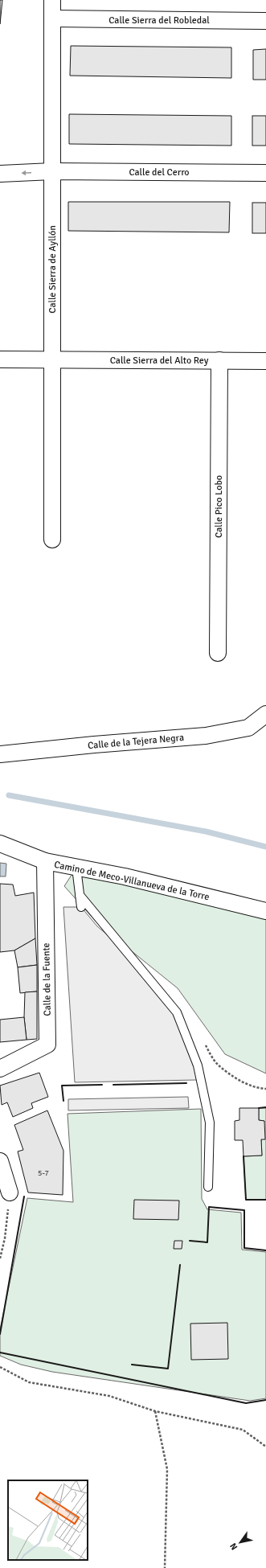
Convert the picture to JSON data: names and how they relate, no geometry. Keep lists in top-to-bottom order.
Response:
{
  "streets": {
    "street": [
      "Calle Sierra del Robledal",
      "Calle del Cerro",
      "Calle Sierra de Ayllón",
      "Calle Sierra del Alto Rey",
      "Calle Pico Lobo",
      "Calle de la Tejera Negra",
      "Camino de Meco-Villanueva de la Torre",
      "Calle de la Fuente"
    ]
  },
  "crossings": [
    ["Calle Sierra del Robledal", "Calle Sierra de Ayllón"],
    ["Calle del Cerro", "Calle Sierra de Ayllón"],
    ["Calle Sierra de Ayllón", "Calle Sierra del Alto Rey"],
    ["Calle Sierra del Alto Rey", "Calle Pico Lobo"],
    ["Camino de Meco-Villanueva de la Torre", "Calle de la Fuente"]
  ],
  "house_numbers": ["5-7"],
  "north": "bottom left"
}
